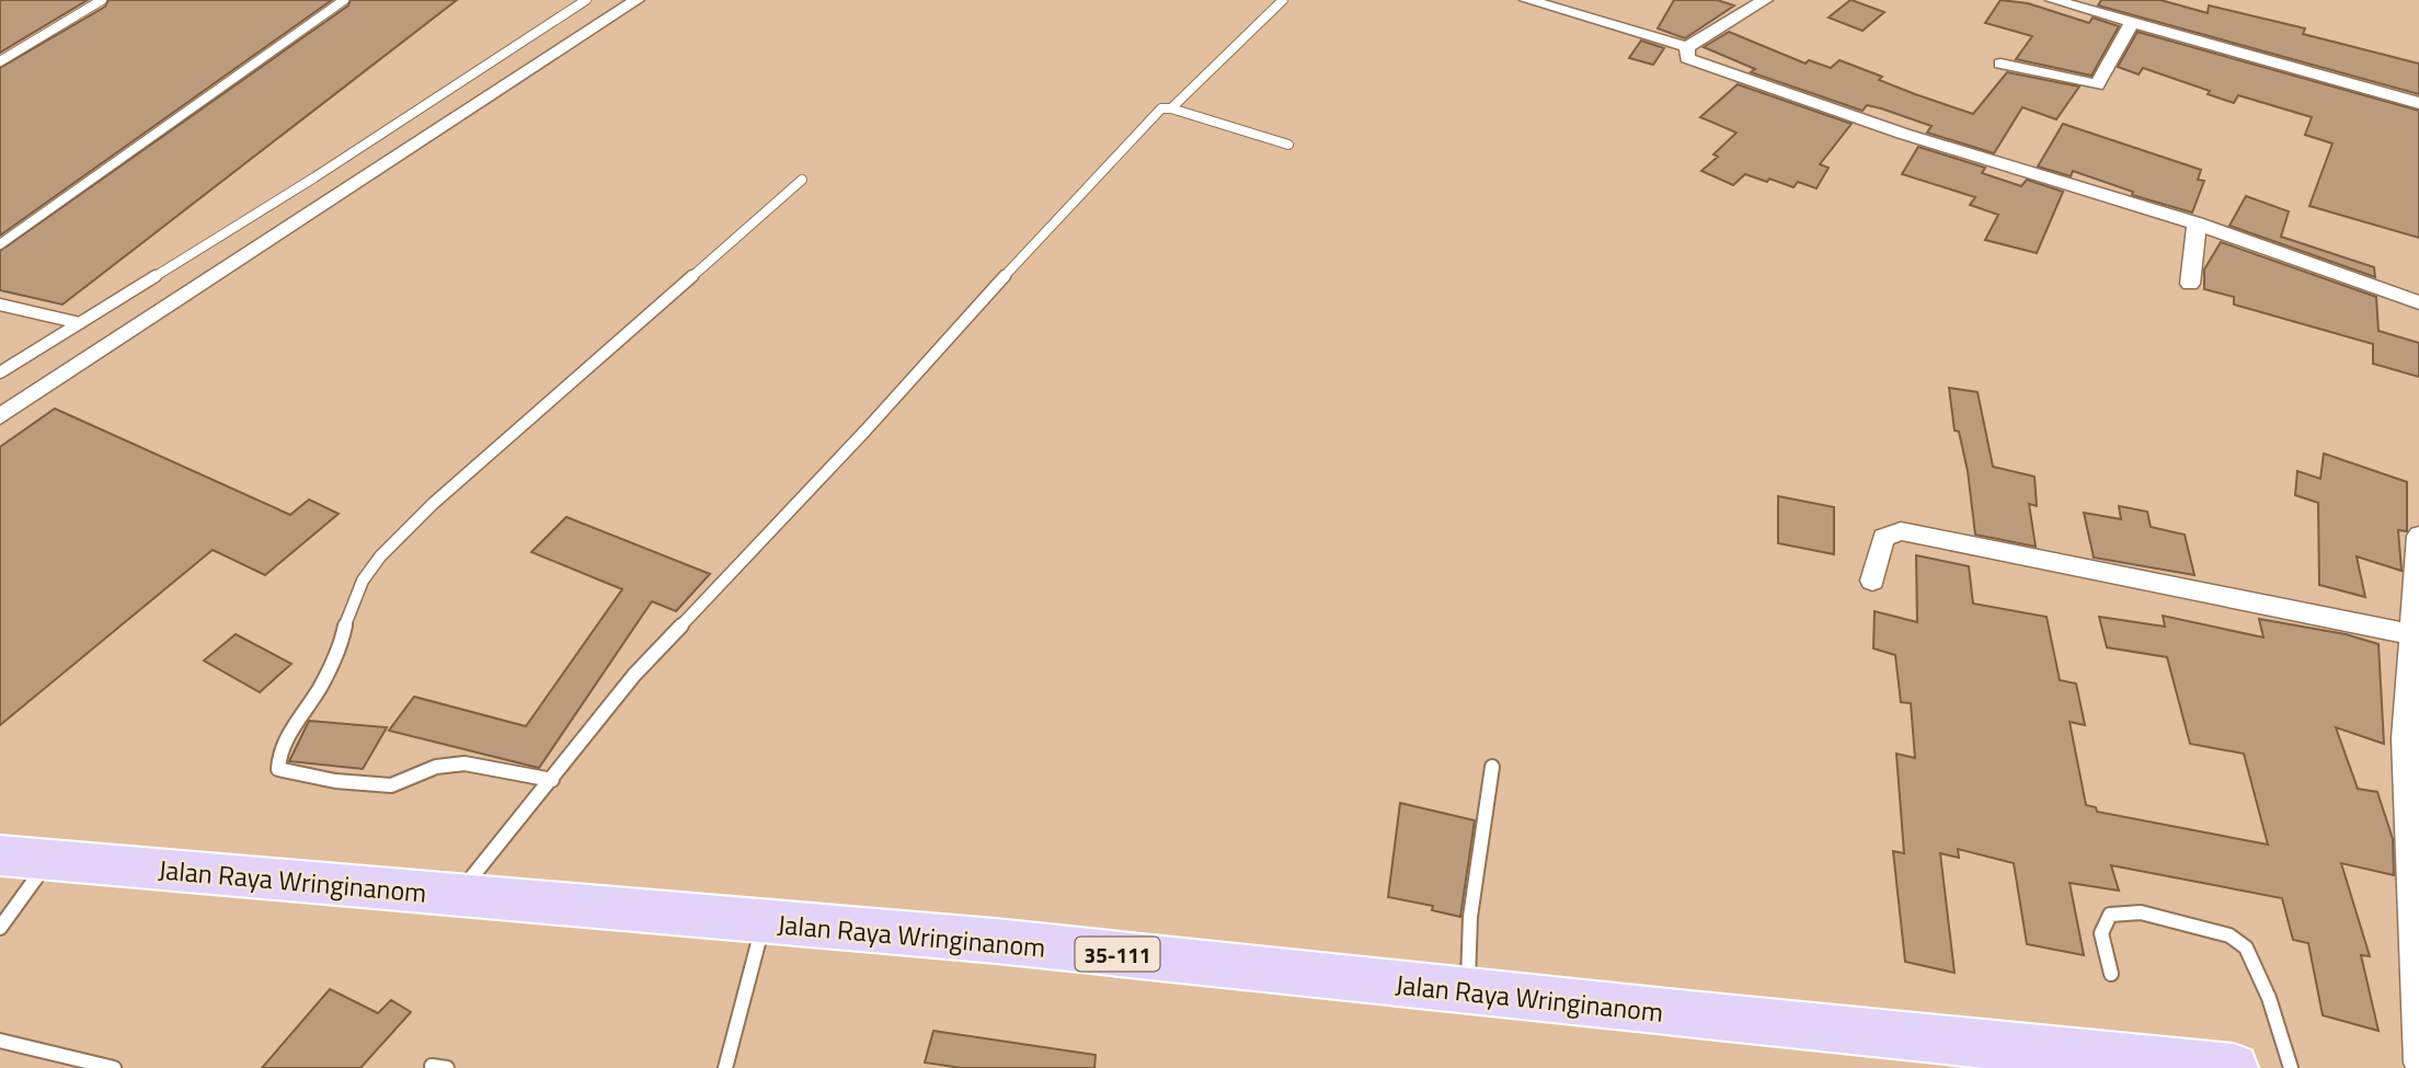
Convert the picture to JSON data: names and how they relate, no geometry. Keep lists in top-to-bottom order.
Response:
{
  "streets": {
    "main road": ["Jalan Raya Wringinanom", "35-111"]
  }
}
